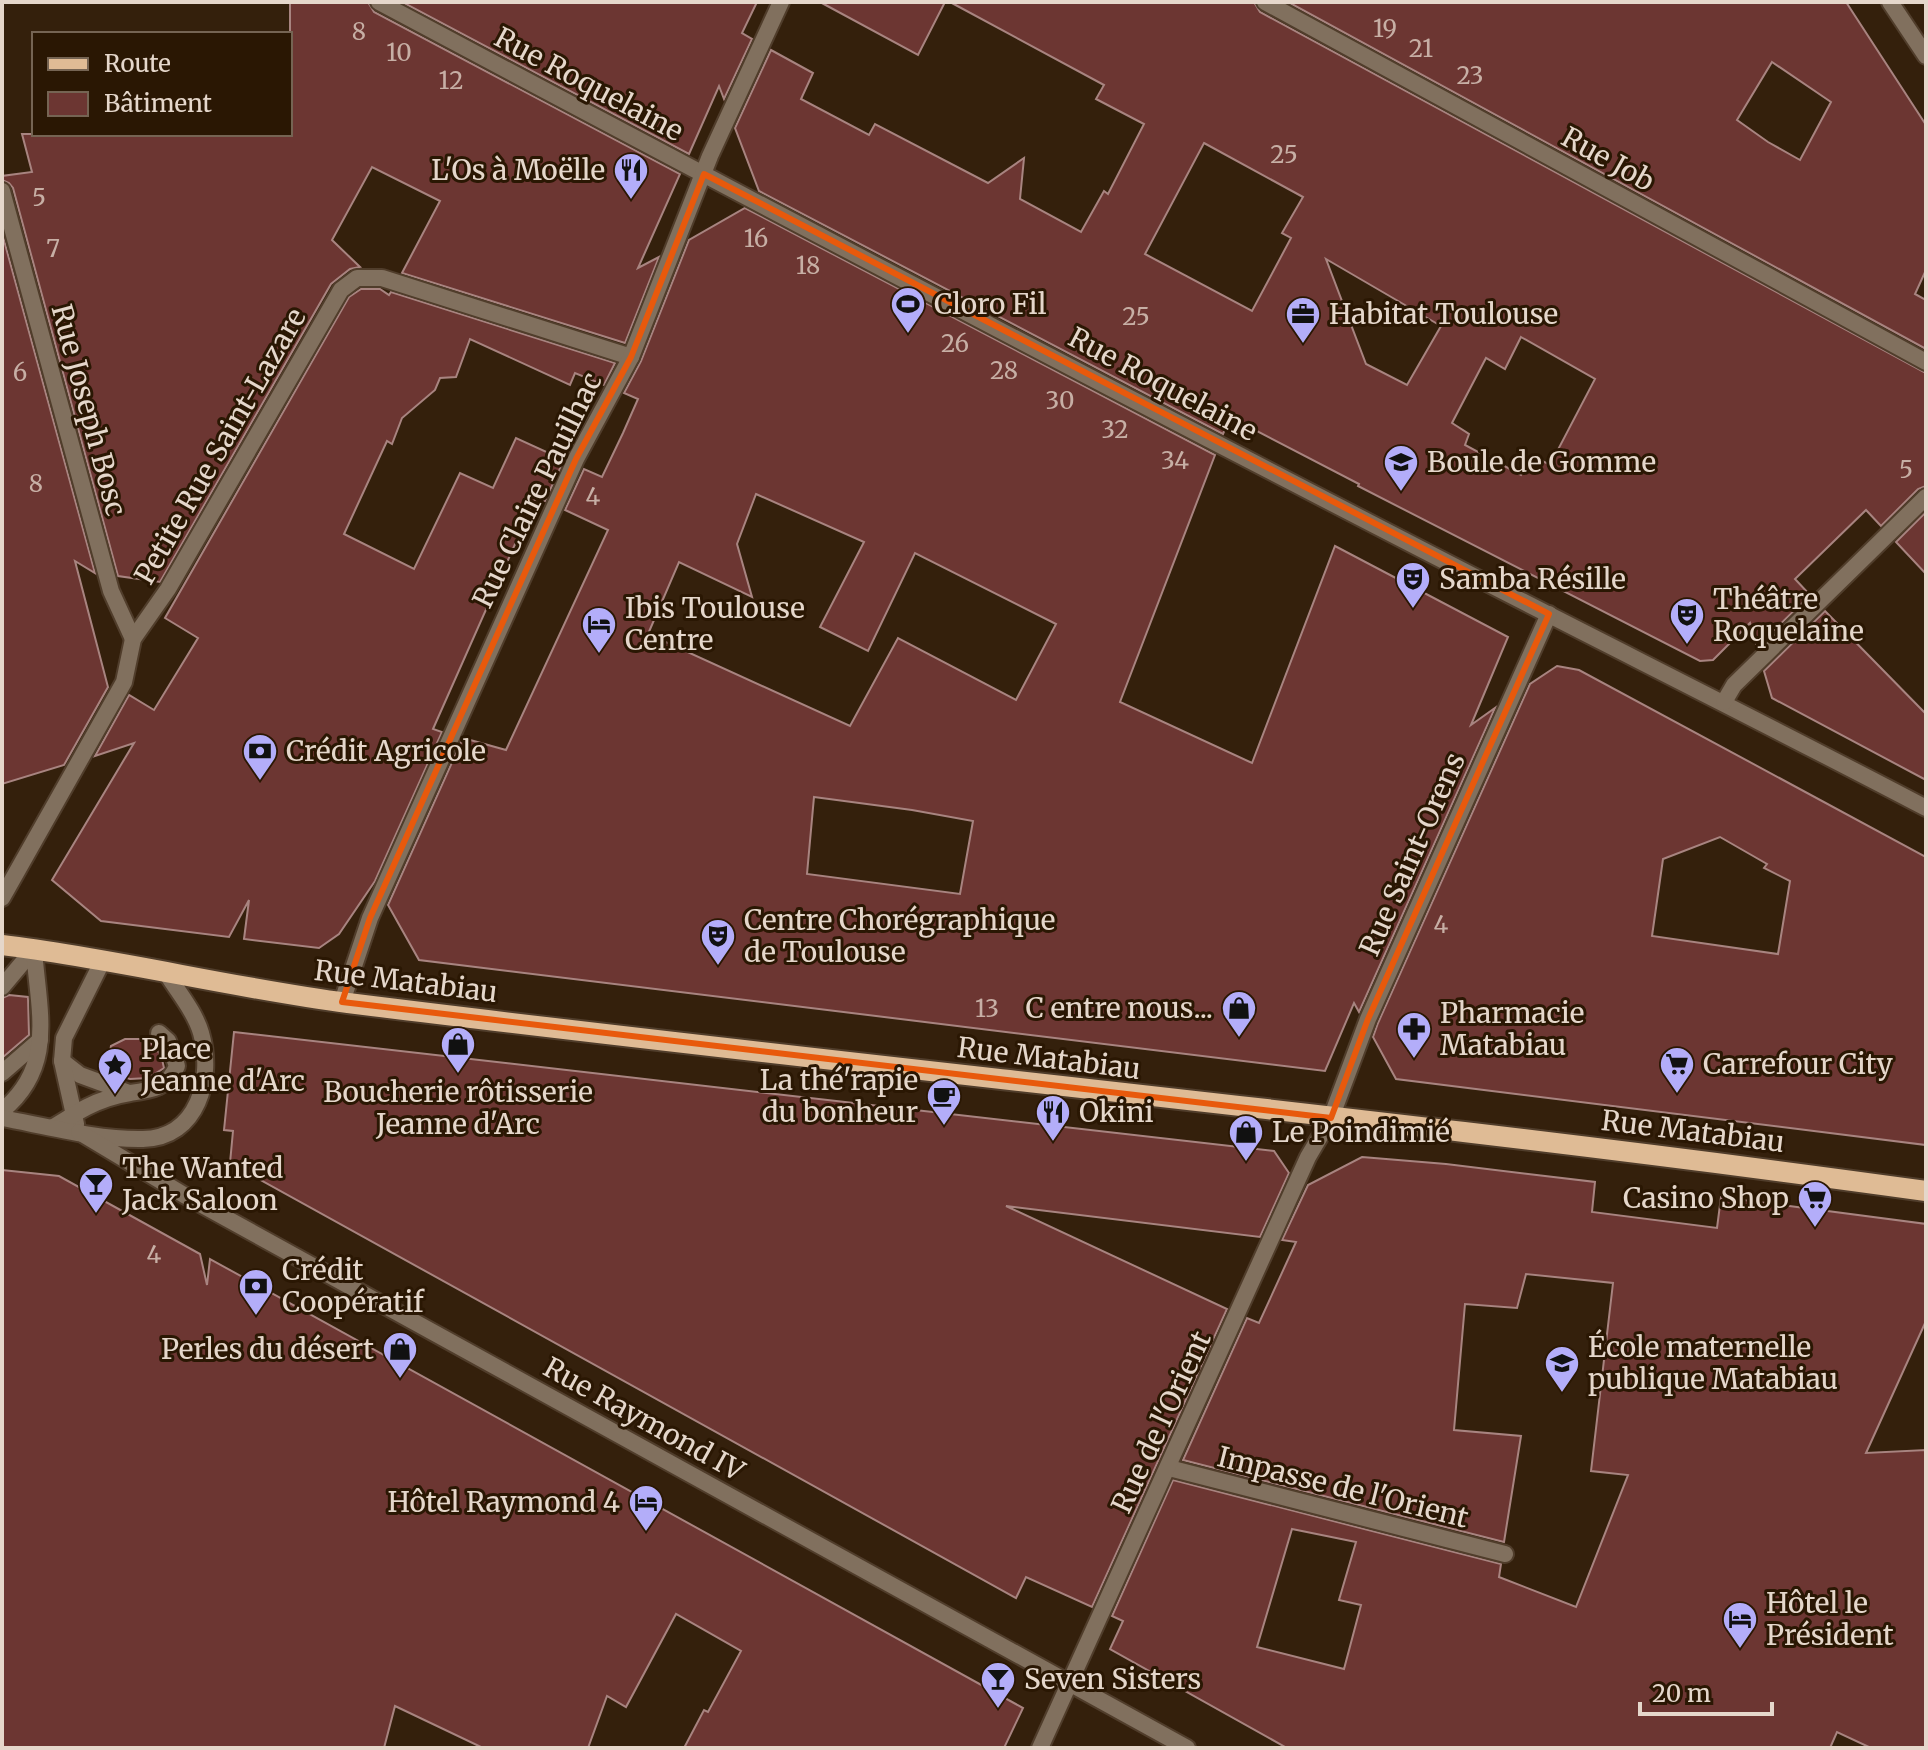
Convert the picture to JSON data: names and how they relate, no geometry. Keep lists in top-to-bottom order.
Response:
{
  "streets": {
    "main road": ["Rue Matabiau"],
    "street": [
      "Rue Roquelaine",
      "Rue Job",
      "Rue Joseph Bosc",
      "Petite Rue Saint-Lazare",
      "Rue Claire Pauilhac",
      "Rue Saint-Orens",
      "Rue Raymond IV",
      "Rue de l'Orient",
      "Impasse de l'Orient"
    ]
  },
  "crossings": [
    ["Rue Roquelaine", "Rue Claire Pauilhac"],
    ["Rue Roquelaine", "Rue Saint-Orens"],
    ["Rue Joseph Bosc", "Petite Rue Saint-Lazare"],
    ["Petite Rue Saint-Lazare", "Rue Claire Pauilhac"],
    ["Rue Claire Pauilhac", "Rue Matabiau"],
    ["Rue Saint-Orens", "Rue Matabiau"],
    ["Rue Saint-Orens", "Rue de l'Orient"],
    ["Rue Matabiau", "Rue de l'Orient"],
    ["Rue Raymond IV", "Rue de l'Orient"],
    ["Rue de l'Orient", "Impasse de l'Orient"]
  ],
  "places": {
    "restaurant": ["L'Os à Moëlle", "Okini"],
    "sports": ["Cloro Fil"],
    "office": ["Habitat Toulouse"],
    "school or university": ["Boule de Gomme", "École maternelle publique Matabiau"],
    "theatre": ["Samba Résille", "Théâtre Roquelaine", "Centre Chorégraphique de Toulouse"],
    "hotel": ["Ibis Toulouse Centre", "Hôtel Raymond 4", "Hôtel le Président"],
    "bank": ["Crédit Agricole", "Crédit Coopératif"],
    "shop": [
      "C entre nous...",
      "Boucherie rôtisserie Jeanne d'Arc",
      "Le Poindimié",
      "Perles du désert"
    ],
    "pharmacy": ["Pharmacie Matabiau"],
    "supermarket": ["Carrefour City", "Casino Shop"],
    "place": ["Place Jeanne d'Arc"],
    "cafe": ["La thé'rapie du bonheur"],
    "bar": ["The Wanted Jack Saloon", "Seven Sisters"]
  },
  "house_numbers": [
    "19",
    "8",
    "21",
    "10",
    "23",
    "12",
    "25",
    "5",
    "16",
    "7",
    "18",
    "25",
    "26",
    "28",
    "6",
    "30",
    "32",
    "34",
    "5",
    "8",
    "4",
    "4",
    "13",
    "4"
  ],
  "legend": ["Route", "Bâtiment"],
  "scale_bar": "20 m"
}
